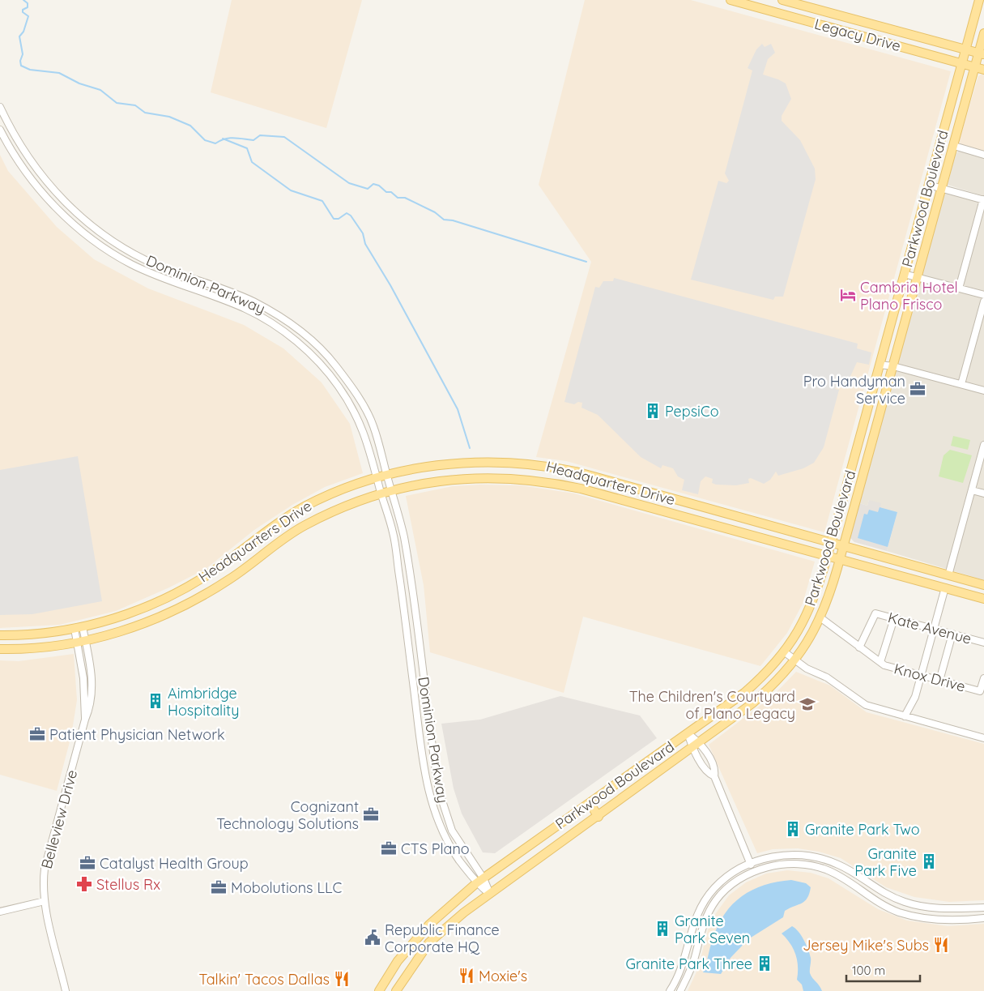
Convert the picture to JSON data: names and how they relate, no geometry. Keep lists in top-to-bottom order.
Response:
{
  "streets": {
    "main road": ["Legacy Drive", "Parkwood Boulevard", "Headquarters Drive"],
    "street": [
      "Dominion Parkway",
      "Kate Avenue",
      "Knox Drive",
      "Belleview Drive"
    ]
  },
  "crossings": [
    ["Legacy Drive", "Parkwood Boulevard"],
    ["Parkwood Boulevard", "Dominion Parkway"],
    ["Parkwood Boulevard", "Headquarters Drive"],
    ["Parkwood Boulevard", "Knox Drive"],
    ["Dominion Parkway", "Headquarters Drive"],
    ["Headquarters Drive", "Belleview Drive"],
    ["Kate Avenue", "Knox Drive"]
  ],
  "places": {
    "hotel": ["Cambria Hotel Plano Frisco"],
    "office": [
      "Pro Handyman Service",
      "Patient Physician Network",
      "Cognizant Technology Solutions",
      "CTS Plano",
      "Catalyst Health Group",
      "Mobolutions LLC"
    ],
    "building": [
      "PepsiCo",
      "Aimbridge Hospitality",
      "Granite Park Two",
      "Granite Park Five",
      "Granite Park Seven",
      "Granite Park Three"
    ],
    "school or university": ["The Children's Courtyard of Plano Legacy"],
    "pharmacy": ["Stellus Rx"],
    "public building": ["Republic Finance Corporate HQ"],
    "restaurant": ["Jersey Mike's Subs", "Moxie's", "Talkin' Tacos Dallas"]
  },
  "scale_bar": "100 m"
}
